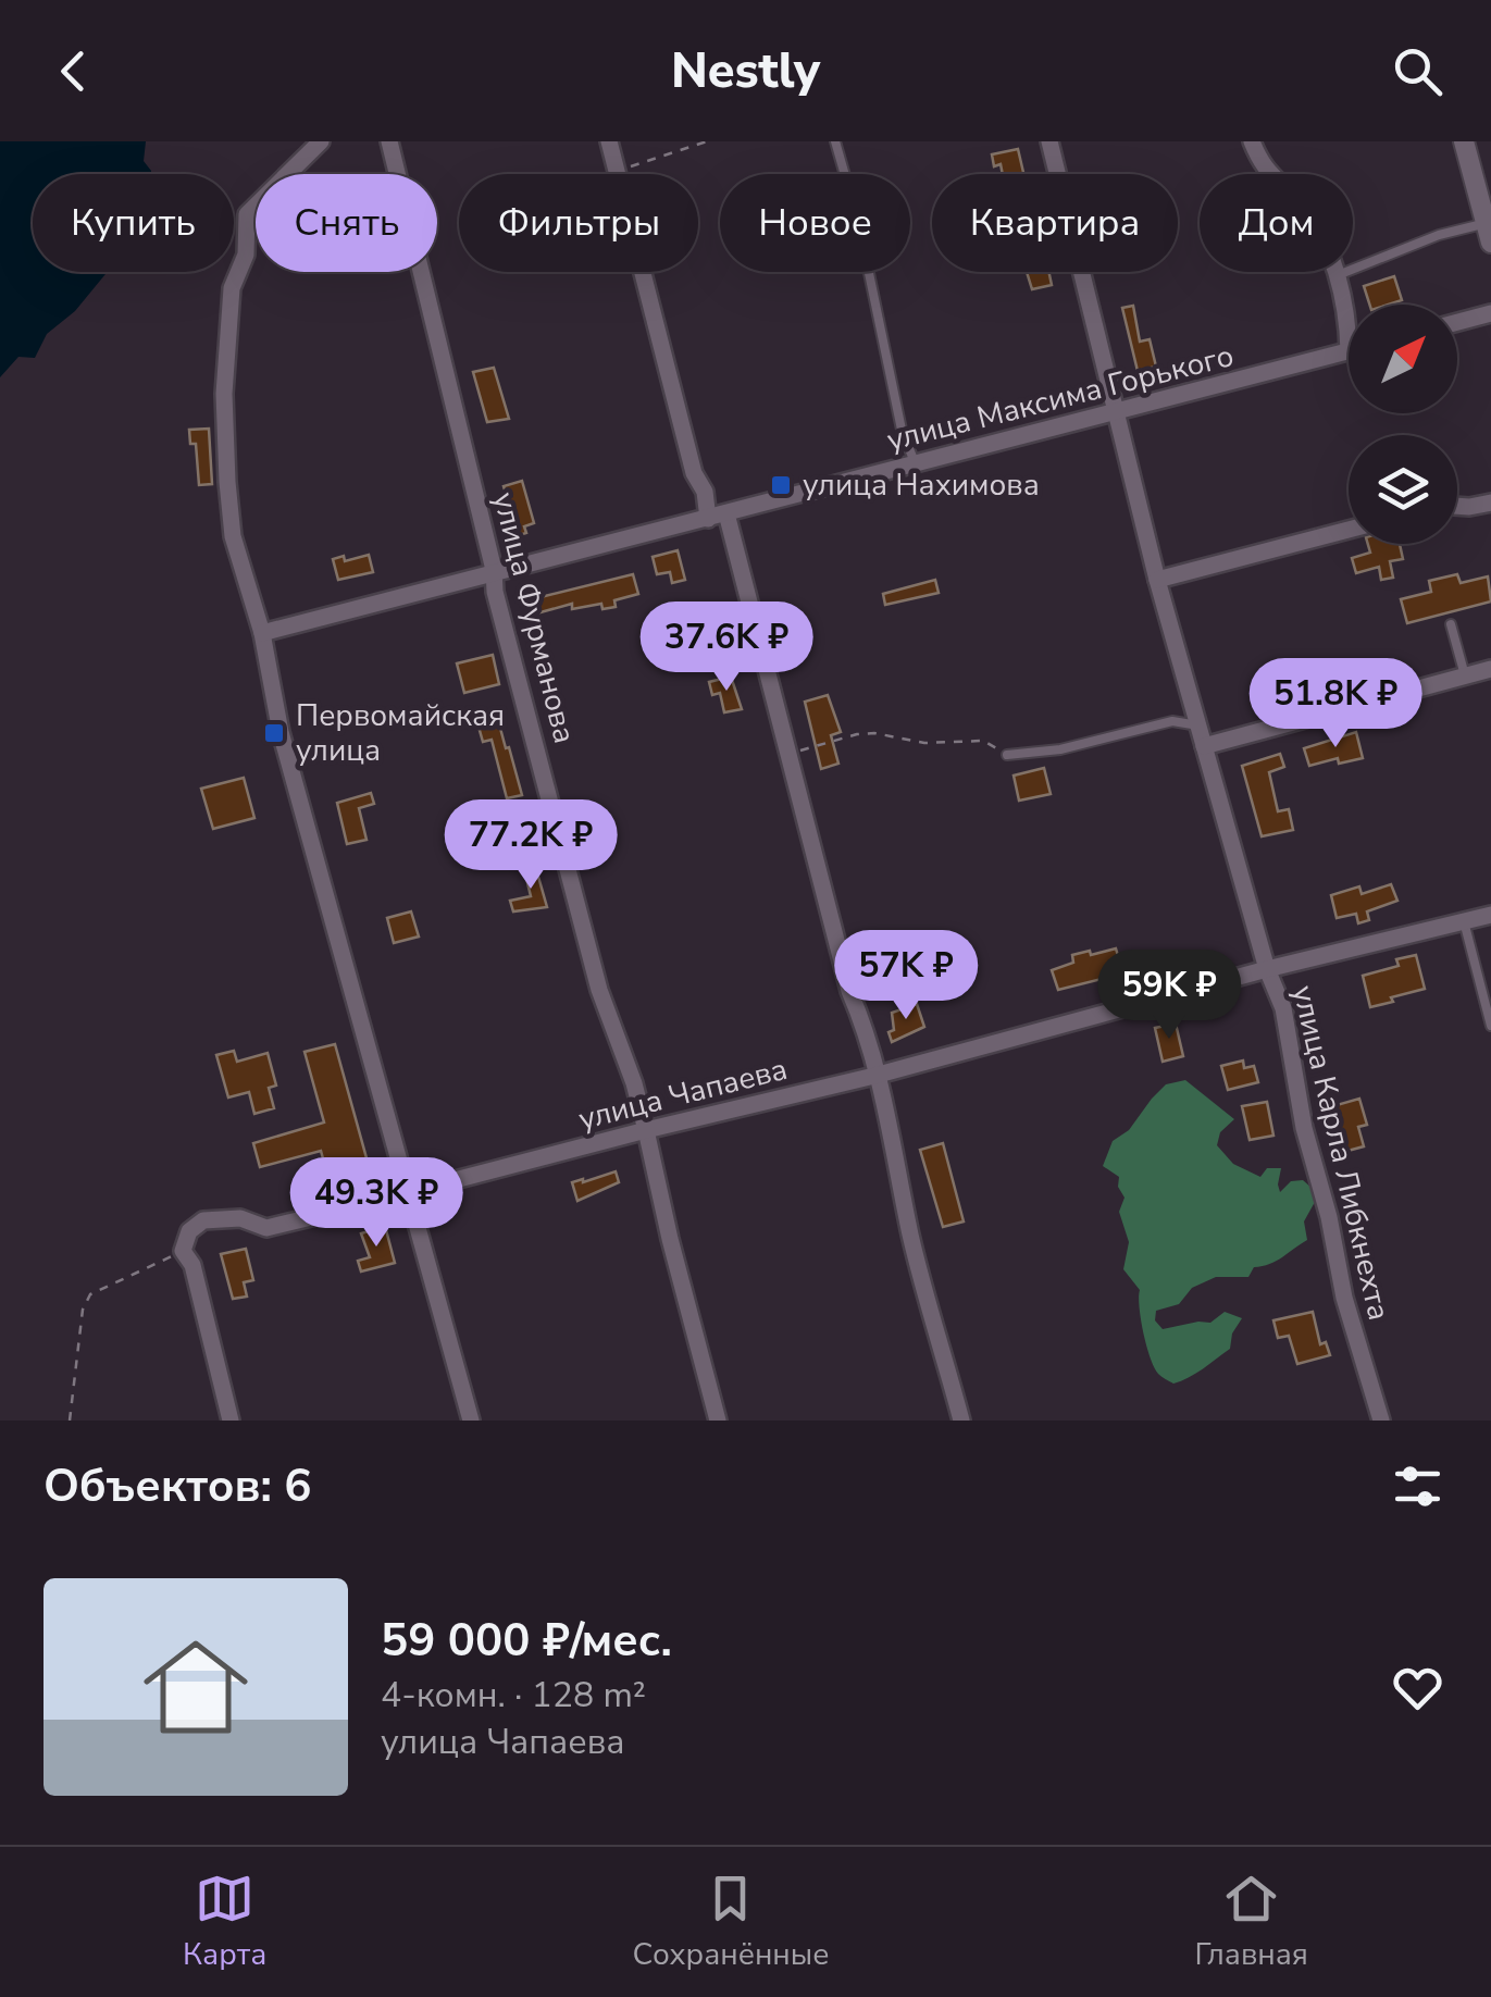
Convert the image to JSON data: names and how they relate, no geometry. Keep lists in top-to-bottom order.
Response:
{
  "streets": {
    "street": [
      "улица Максима Горького",
      "улица Фурманова",
      "улица Чапаева",
      "улица Карла Либкнехта"
    ]
  },
  "crossings": [
    ["улица Максима Горького", "улица Фурманова"],
    ["улица Максима Горького", "улица Карла Либкнехта"],
    ["улица Фурманова", "улица Чапаева"],
    ["улица Чапаева", "улица Карла Либкнехта"]
  ],
  "places": {
    "transit": ["улица Нахимова", "Первомайская улица"]
  },
  "north": "top right",
  "page": {
    "header": "Nestly",
    "chip": [
      "Купить",
      "Снять",
      "Фильтры",
      "Новое",
      "Квартира",
      "Дом"
    ],
    "price": [
      "37.6K ₽",
      "51.8K ₽",
      "77.2K ₽",
      "57K ₽",
      "59K ₽",
      "49.3K ₽"
    ],
    "heading": "Объектов: 6",
    "list": [
      {
        "name": "59 000 ₽/мес.",
        "note": "4-комн. · 128 m² · улица Чапаева"
      }
    ],
    "tabs": ["Карта", "Сохранённые", "Главная"]
  }
}
